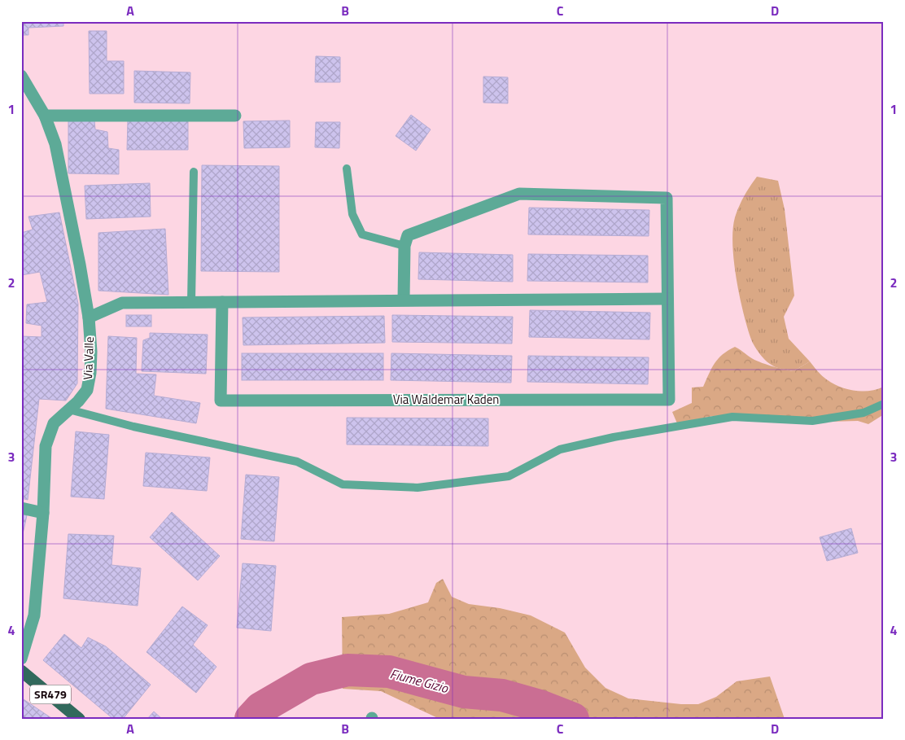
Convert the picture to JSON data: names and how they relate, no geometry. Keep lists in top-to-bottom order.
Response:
{
  "streets": {
    "main road": ["SR479"],
    "street": ["Via Valle", "Via Waldemar Kaden"]
  },
  "water": ["Fiume Gizio"],
  "grid": {
    "columns": [
      "A",
      "B",
      "C",
      "D"
    ],
    "rows": [
      "1",
      "2",
      "3",
      "4"
    ]
  }
}
